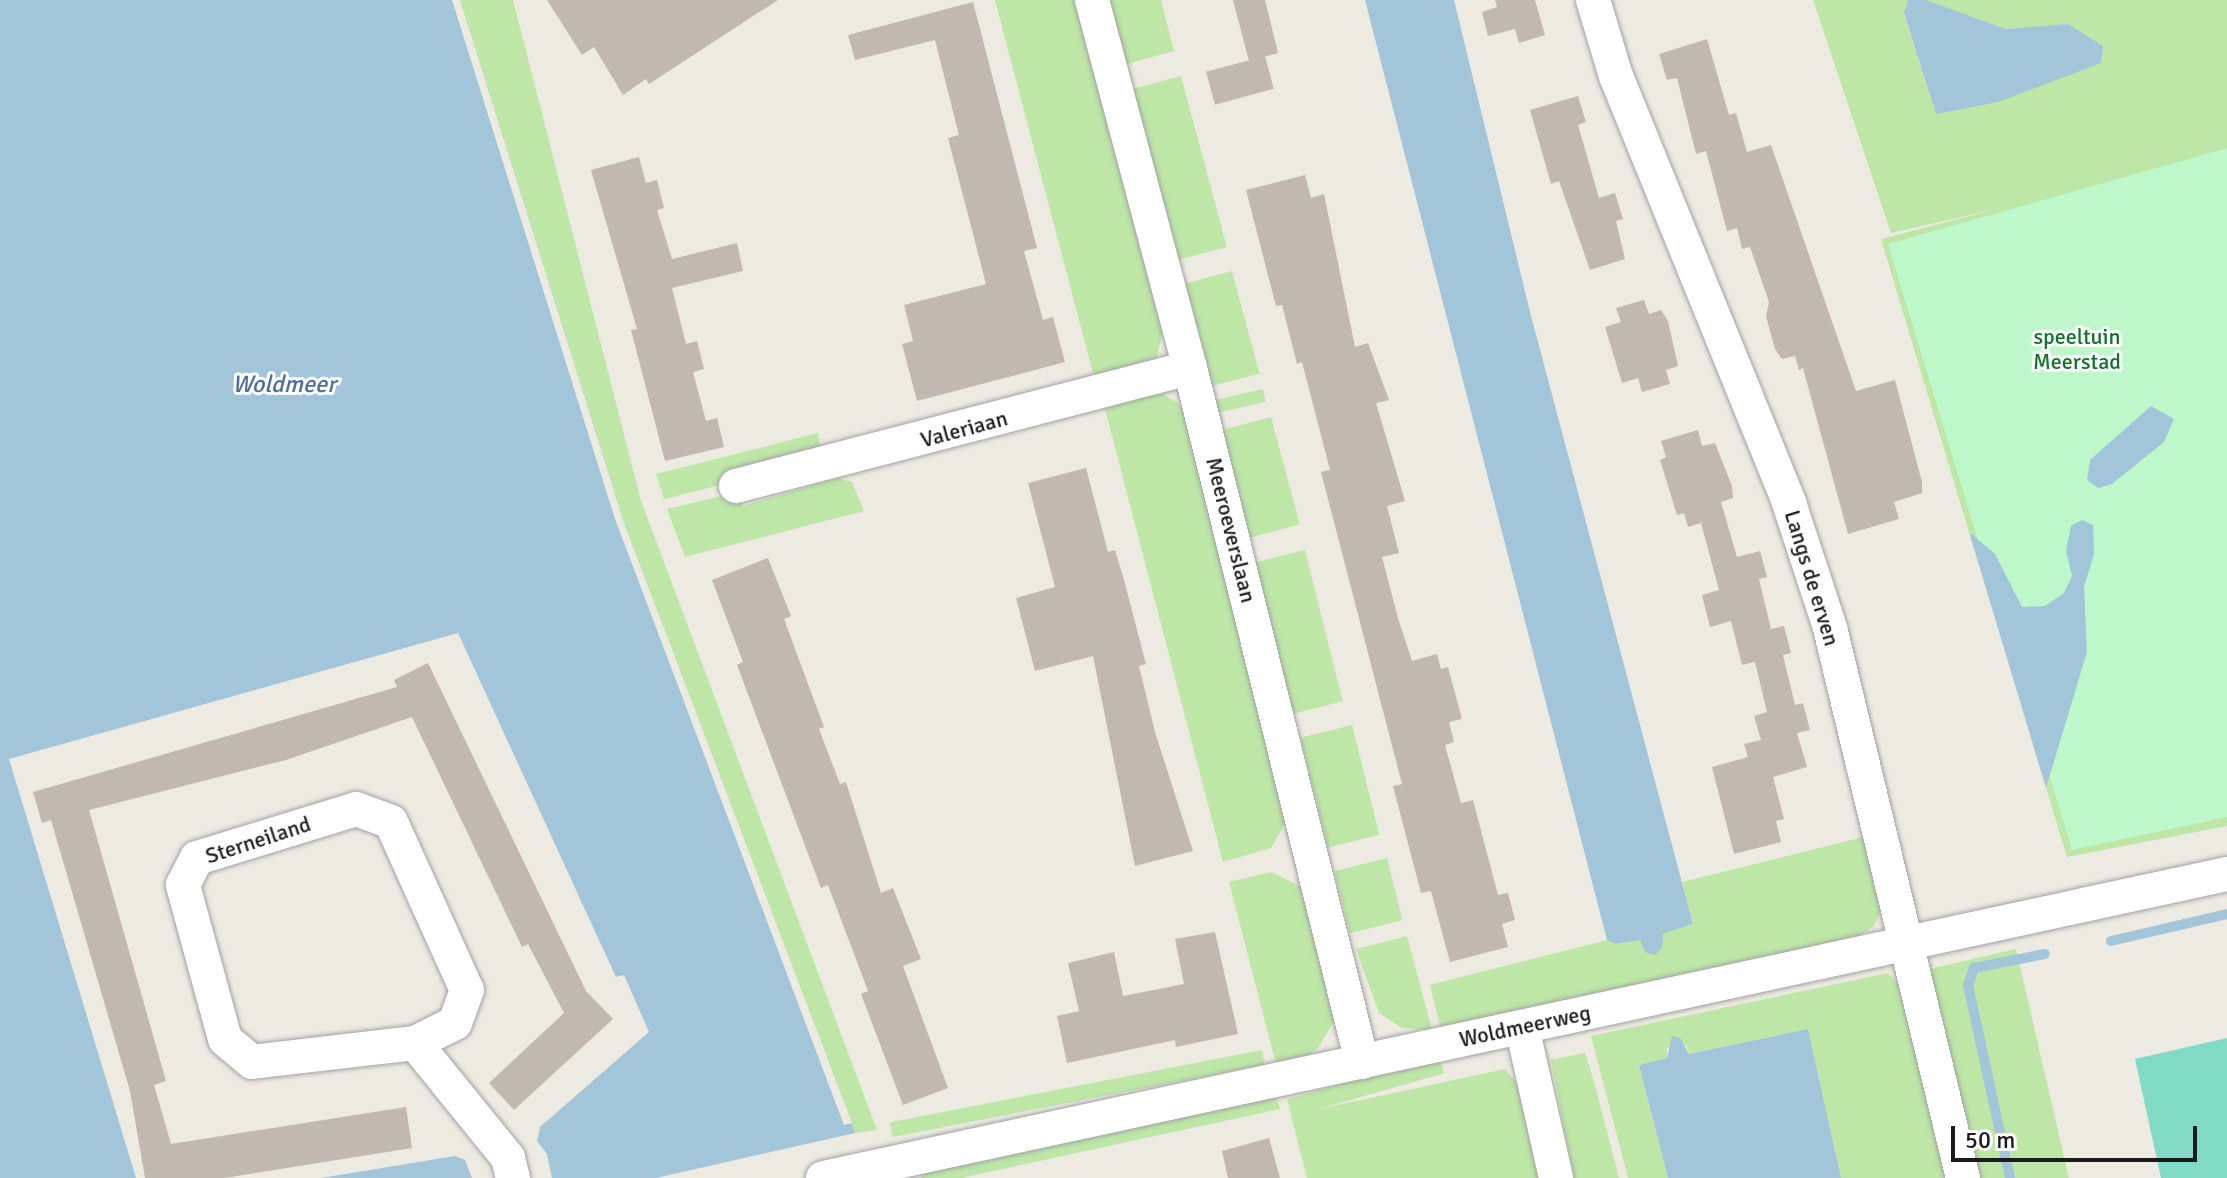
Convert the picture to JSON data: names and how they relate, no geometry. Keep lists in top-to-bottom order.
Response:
{
  "streets": {
    "street": [
      "Valeriaan",
      "Meeroeverslaan",
      "Langs de erven",
      "Sterneiland",
      "Woldmeerweg"
    ]
  },
  "crossings": [
    ["Valeriaan", "Meeroeverslaan"],
    ["Meeroeverslaan", "Woldmeerweg"],
    ["Langs de erven", "Woldmeerweg"]
  ],
  "water": ["Woldmeer"],
  "parks": ["speeltuin Meerstad"],
  "scale_bar": "50 m"
}
